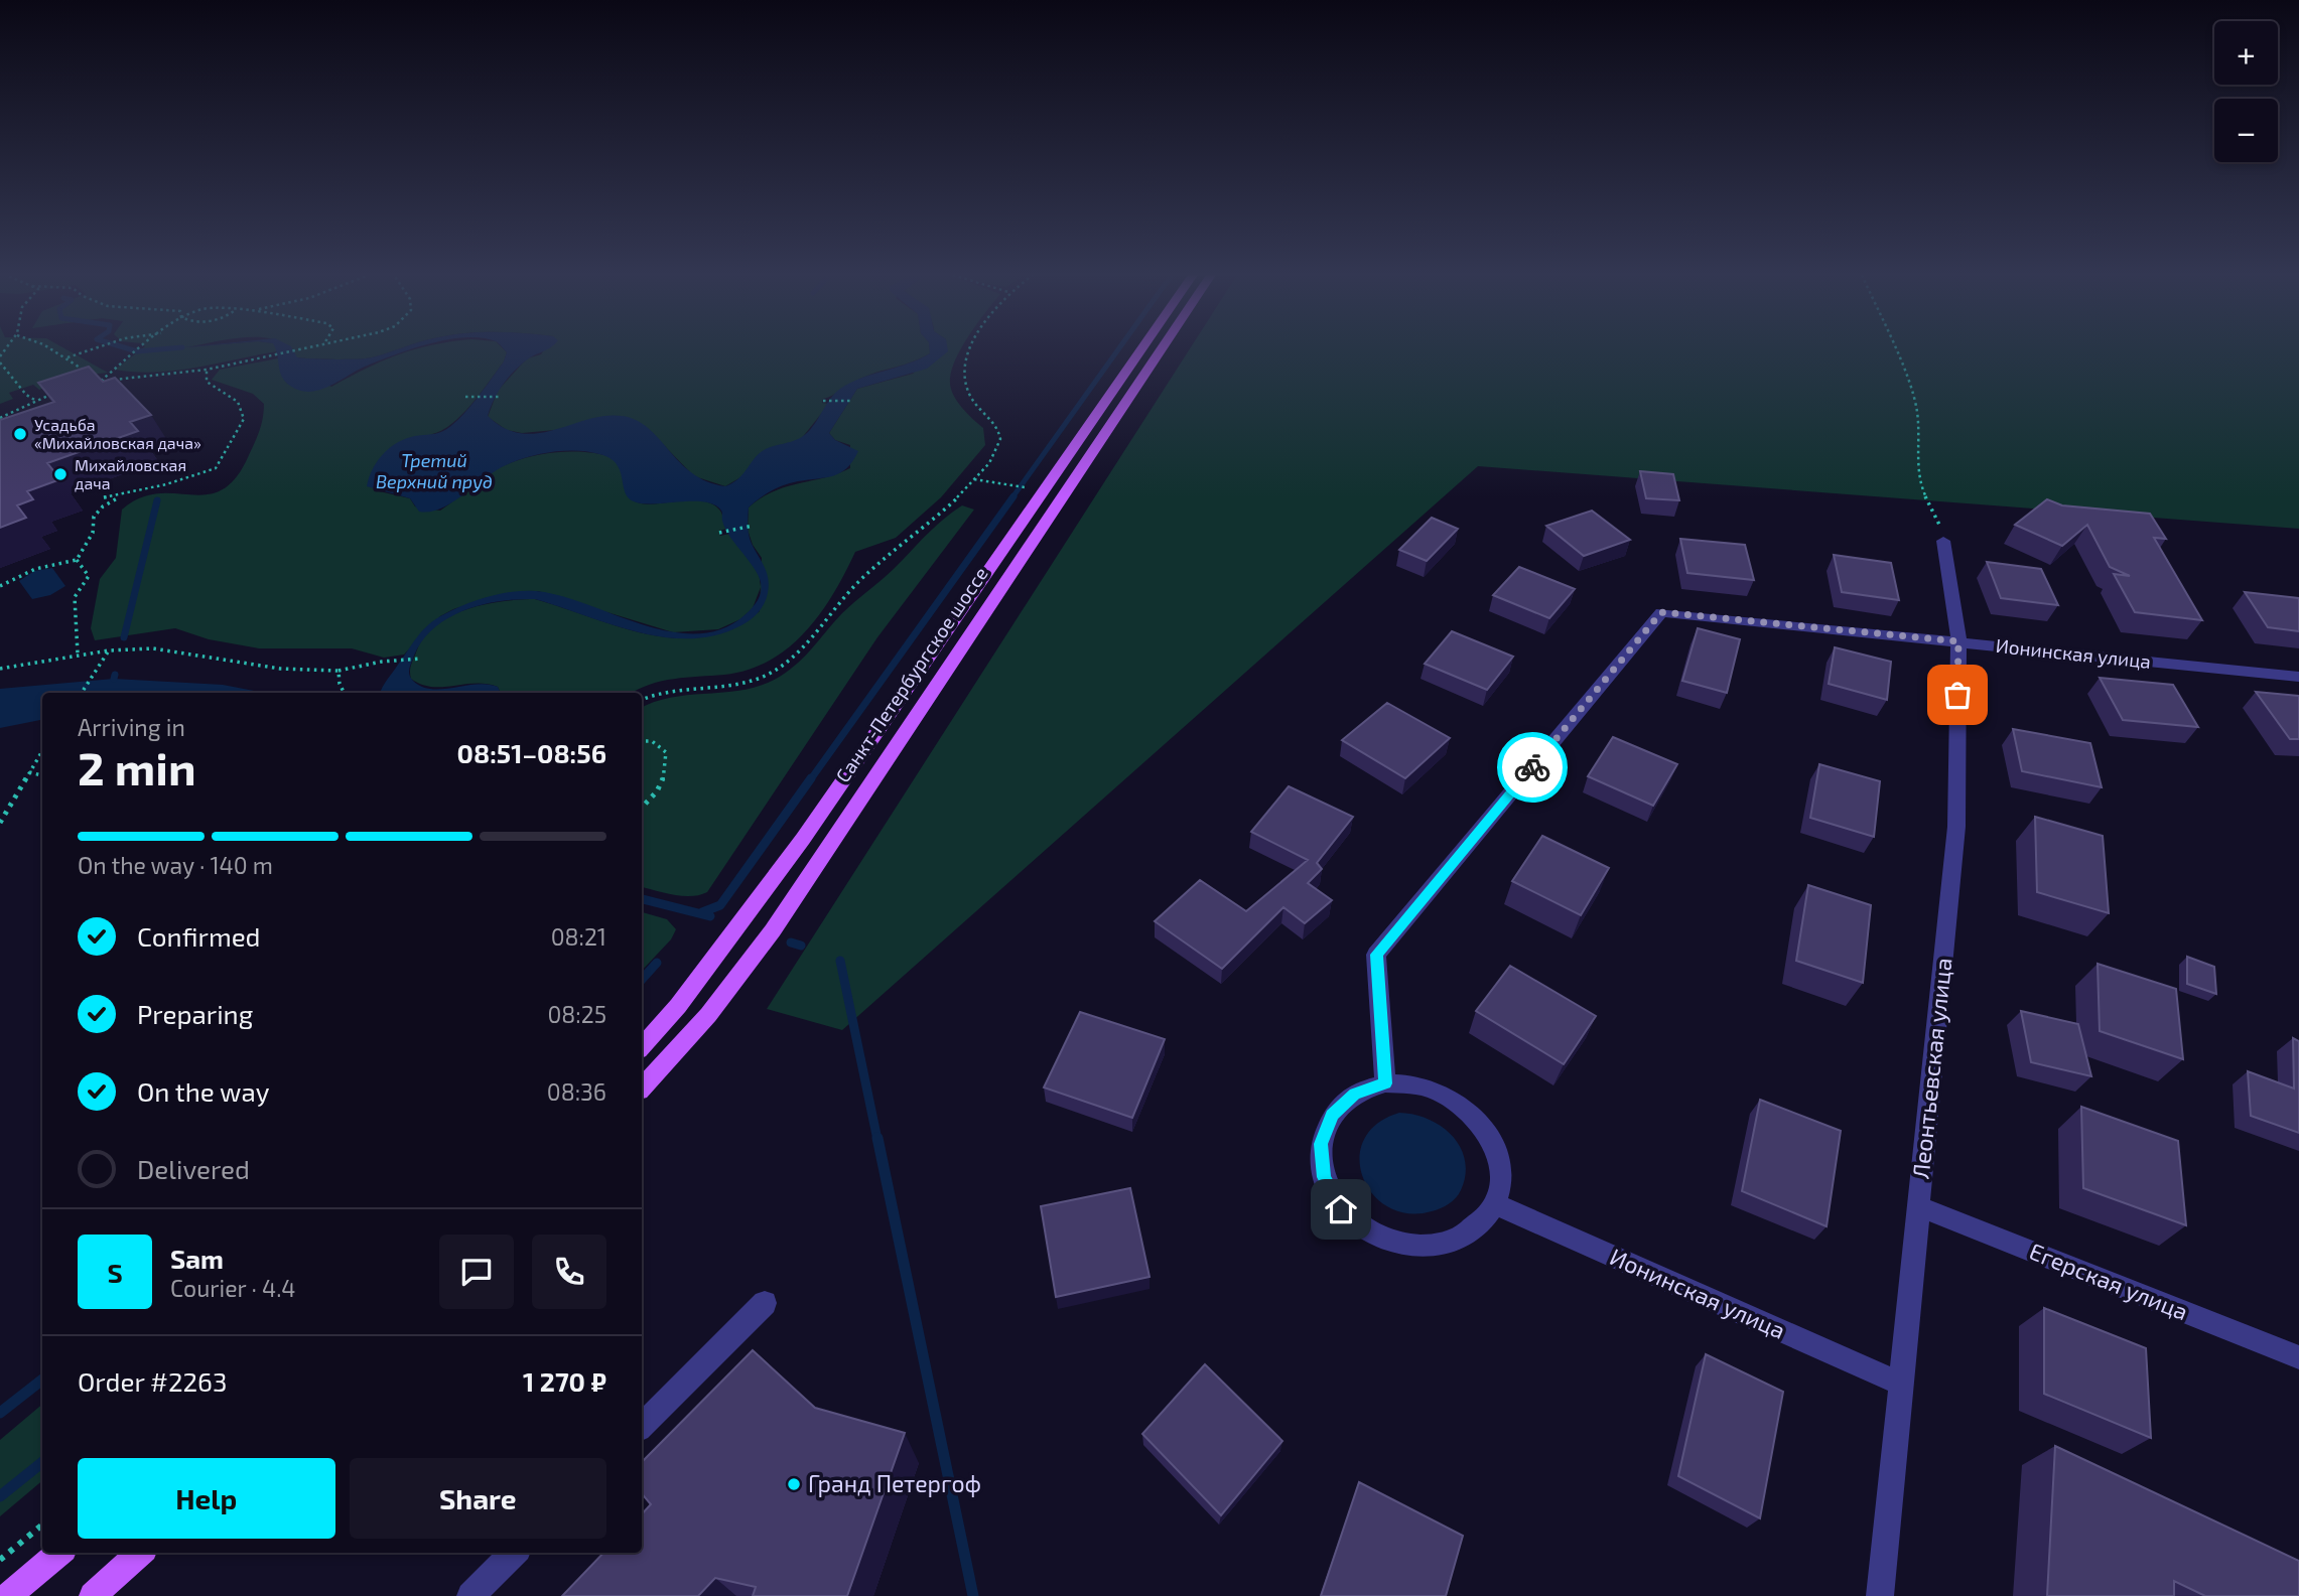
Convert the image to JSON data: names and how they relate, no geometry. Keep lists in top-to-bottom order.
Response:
{
  "streets": {
    "main road": ["Санкт-Петербургское шоссе"],
    "lane": ["Ионинская улица", "Леонтьевская улица", "Егерская улица"]
  },
  "crossings": [
    ["Ионинская улица", "Леонтьевская улица"],
    ["Леонтьевская улица", "Егерская улица"]
  ],
  "water": ["Третий Верхний пруд"],
  "places": ["Усадьба «Михайловская дача»", "Михайловская дача", "Гранд Петергоф"],
  "page": {
    "map_buttons": ["+", "−"],
    "heading": ["2 min", "Arriving in", "08:51–08:56"],
    "panel": [
      "Sam",
      "Courier · 4.4",
      "Order #2263",
      "1 270 ₽"
    ],
    "bar": "On the way · 140 m",
    "list": [
      ["Confirmed", "08:21"],
      ["Preparing", "08:25"],
      ["On the way", "08:36"],
      "Delivered"
    ],
    "round": "S",
    "buttons": ["Help", "Share"]
  }
}
